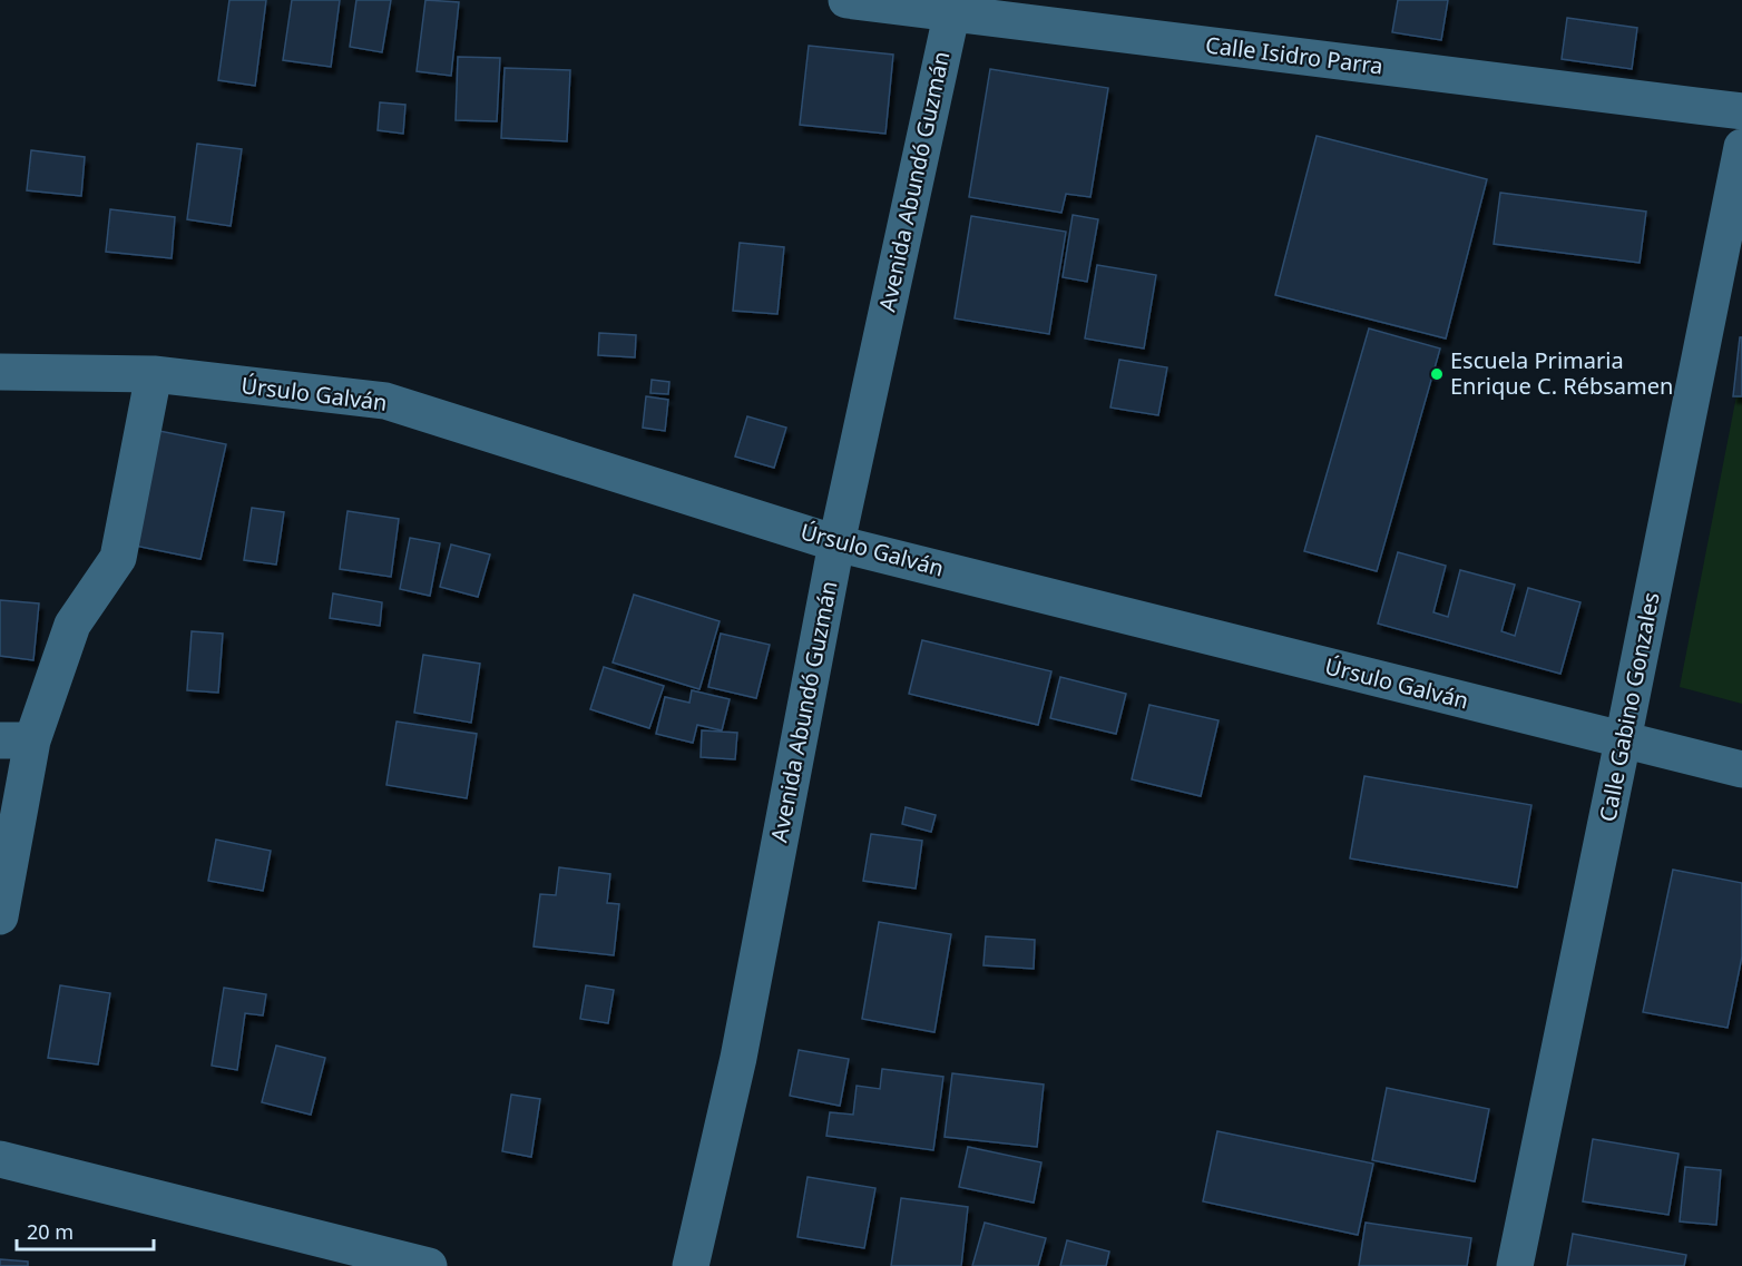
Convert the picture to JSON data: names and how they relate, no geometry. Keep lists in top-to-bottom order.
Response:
{
  "streets": {
    "street": [
      "Calle Isidro Parra",
      "Avenida Abundó Guzmán",
      "Úrsulo Galván",
      "Calle Gabino Gonzales"
    ]
  },
  "crossings": [
    ["Calle Isidro Parra", "Avenida Abundó Guzmán"],
    ["Avenida Abundó Guzmán", "Úrsulo Galván"],
    ["Úrsulo Galván", "Calle Gabino Gonzales"]
  ],
  "places": ["Escuela Primaria Enrique C. Rébsamen"],
  "scale_bar": "20 m"
}
